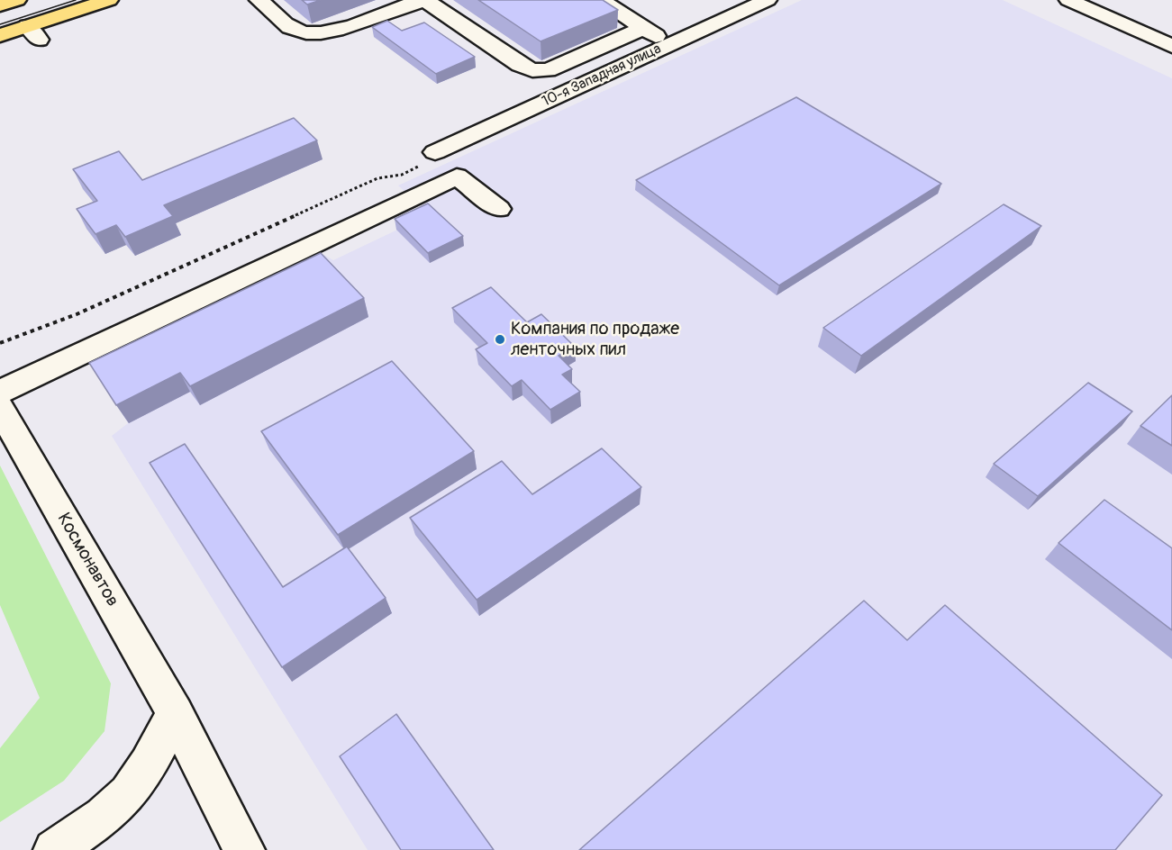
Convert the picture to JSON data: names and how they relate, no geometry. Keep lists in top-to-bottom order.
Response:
{
  "streets": {
    "street": ["10-я Западная улица", "Космонавтов"]
  },
  "places": ["Компания по продаже ленточных пил"]
}
